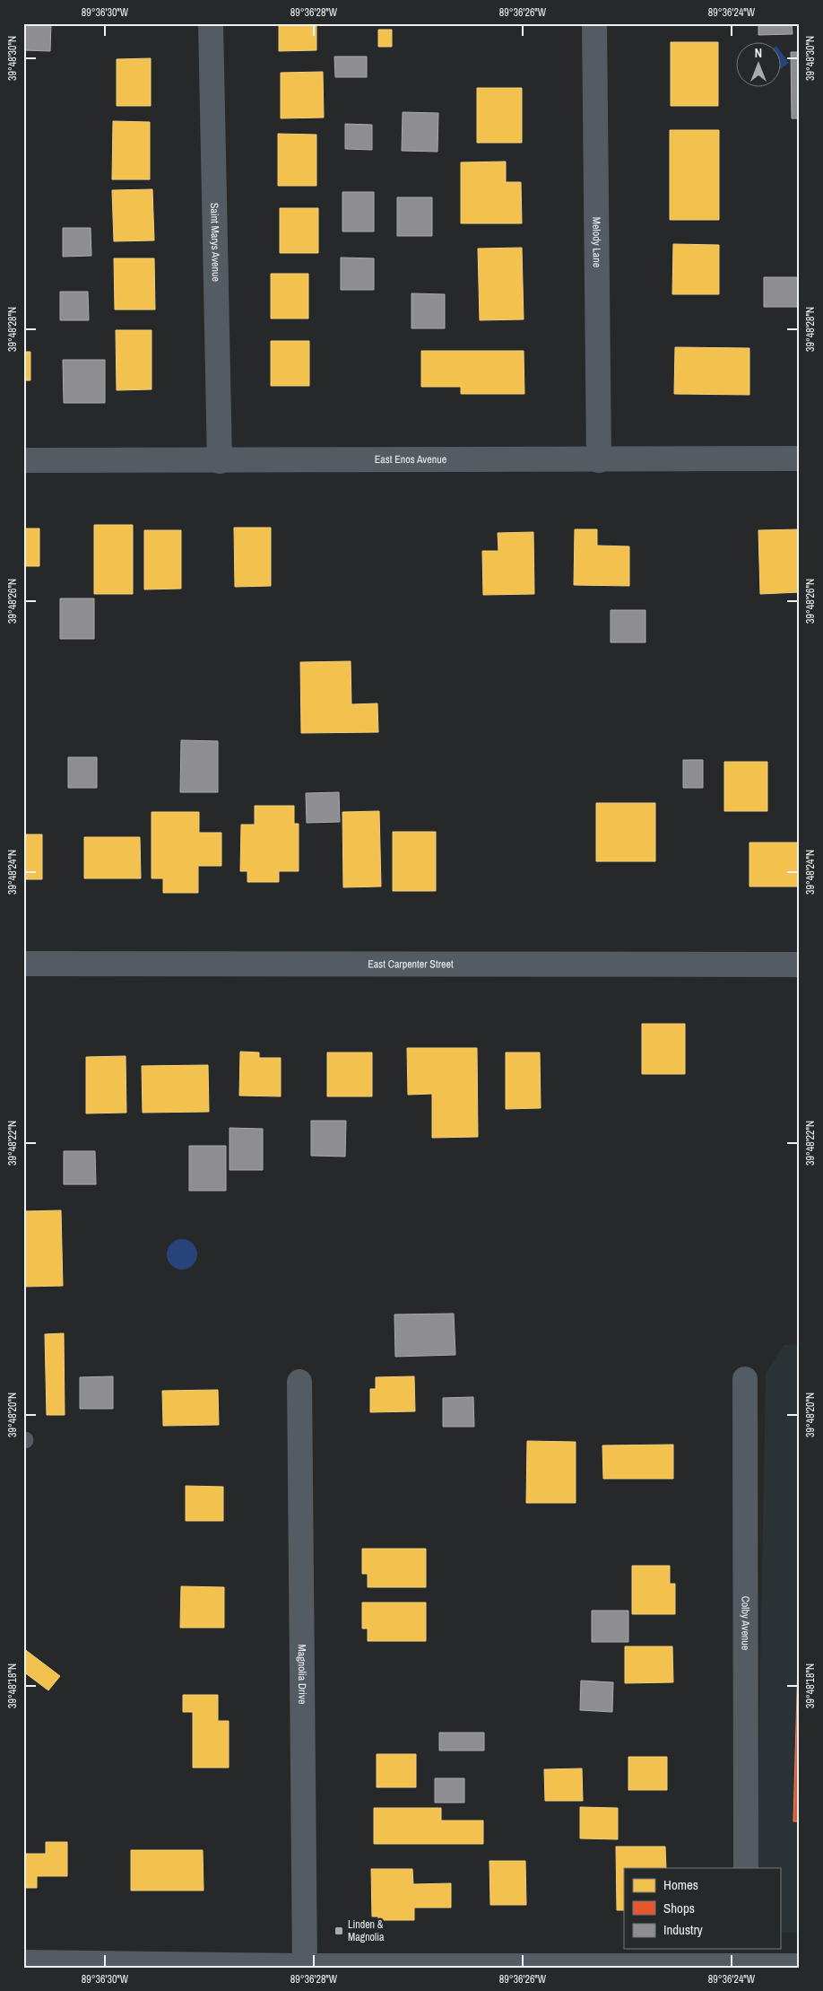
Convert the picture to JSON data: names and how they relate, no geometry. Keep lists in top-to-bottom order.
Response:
{
  "streets": {
    "street": [
      "Saint Marys Avenue",
      "Melody Lane",
      "East Enos Avenue",
      "East Carpenter Street",
      "Colby Avenue",
      "Magnolia Drive"
    ]
  },
  "crossings": [
    ["Saint Marys Avenue", "East Enos Avenue"],
    ["Melody Lane", "East Enos Avenue"]
  ],
  "places": {
    "transit": ["Linden & Magnolia"]
  },
  "legend": ["Homes", "Shops", "Industry"],
  "north": "top",
  "coordinates": [
    "89°36'30\"W",
    "89°36'28\"W",
    "89°36'26\"W",
    "89°36'24\"W",
    "39°48'30\"N",
    "39°48'28\"N",
    "39°48'26\"N",
    "39°48'24\"N",
    "39°48'22\"N",
    "39°48'20\"N",
    "39°48'18\"N"
  ]
}
